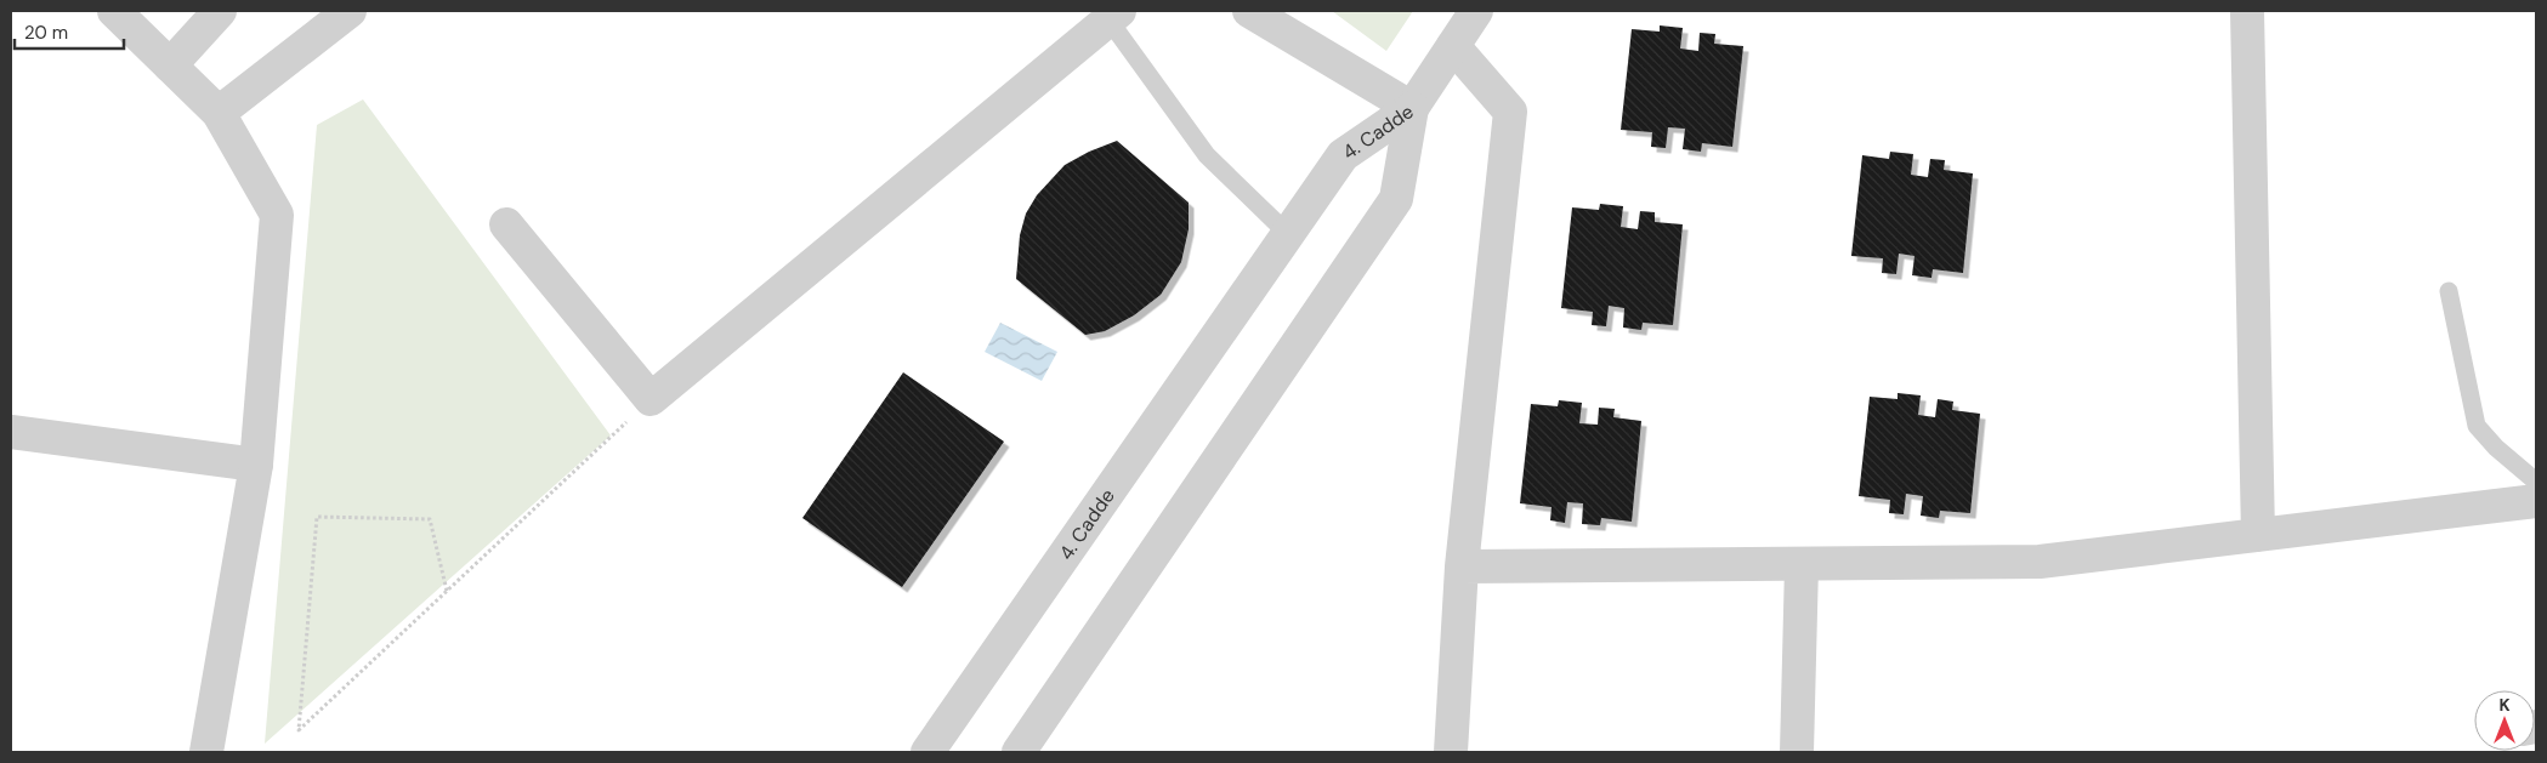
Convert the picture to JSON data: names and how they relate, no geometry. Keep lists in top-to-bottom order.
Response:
{
  "streets": {
    "street": ["4. Cadde"]
  },
  "scale_bar": "20 m",
  "north": "top"
}
